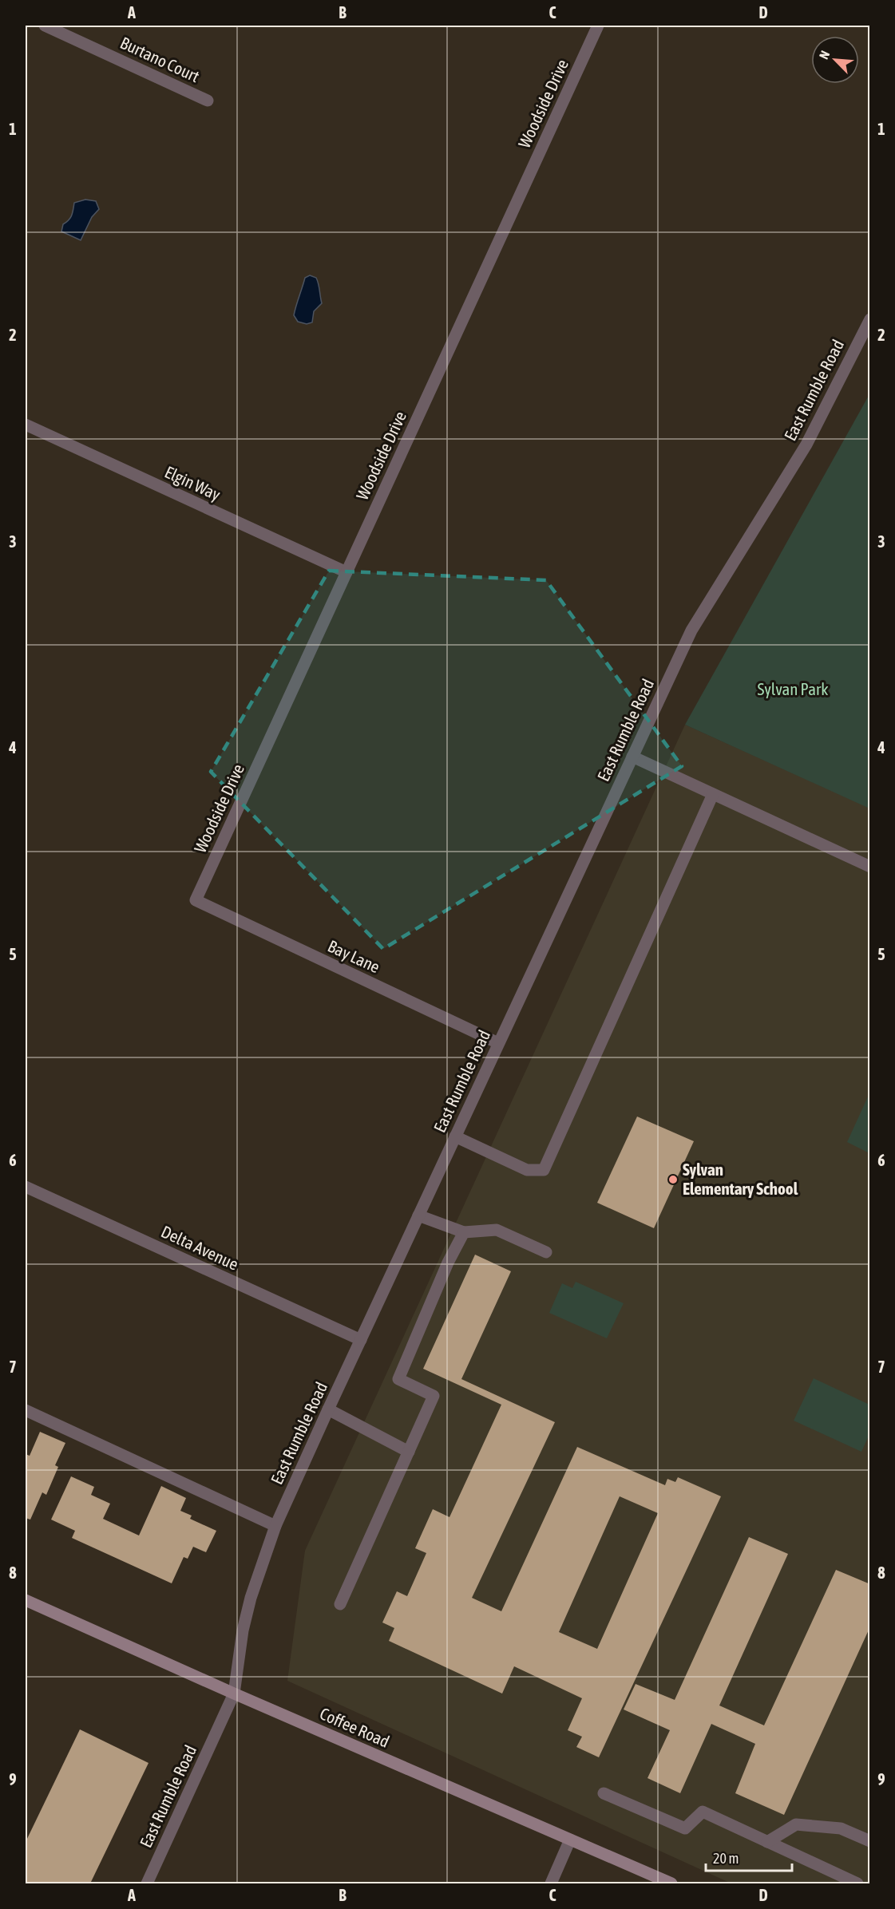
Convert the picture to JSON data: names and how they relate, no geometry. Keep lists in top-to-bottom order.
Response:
{
  "streets": {
    "main road": ["Coffee Road"],
    "street": [
      "Burtano Court",
      "Woodside Drive",
      "East Rumble Road",
      "Elgin Way",
      "Bay Lane",
      "Delta Avenue"
    ]
  },
  "crossings": [
    ["Woodside Drive", "Elgin Way"],
    ["Woodside Drive", "Bay Lane"],
    ["East Rumble Road", "Bay Lane"],
    ["East Rumble Road", "Delta Avenue"],
    ["East Rumble Road", "Coffee Road"]
  ],
  "parks": ["Sylvan Park"],
  "places": ["Sylvan Elementary School"],
  "scale_bar": "20 m",
  "north": "top left",
  "grid": {
    "columns": [
      "A",
      "B",
      "C",
      "D"
    ],
    "rows": [
      "1",
      "2",
      "3",
      "4",
      "5",
      "6",
      "7",
      "8",
      "9"
    ]
  }
}
